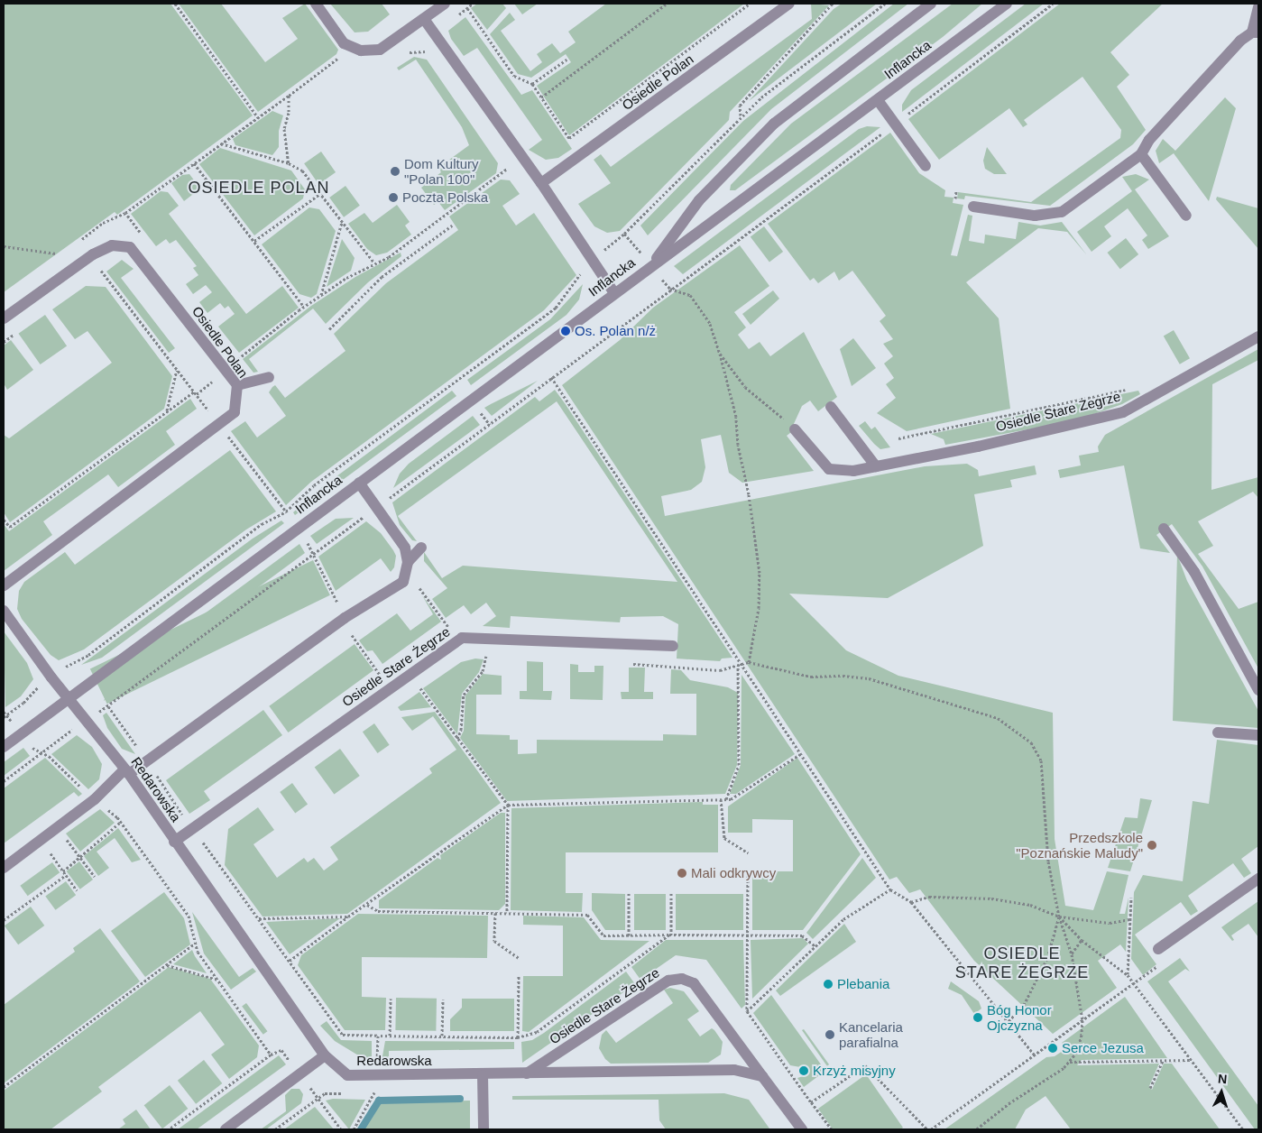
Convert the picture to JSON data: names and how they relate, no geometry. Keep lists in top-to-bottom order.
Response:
{
  "streets": {
    "street": [
      "Inflancka",
      "Osiedle Polan",
      "Osiedle Stare Żegrze",
      "Redarowska"
    ]
  },
  "crossings": [
    ["Inflancka", "Redarowska"],
    ["Osiedle Stare Żegrze", "Redarowska"]
  ],
  "districts": ["OSIEDLE POLAN", "OSIEDLE STARE ŻEGRZE"],
  "places": [
    "Dom Kultury \"Polan 100\"",
    "Poczta Polska",
    "Os. Polan n/ż",
    "Przedszkole \"Poznańskie Maludy\"",
    "Mali odkrywcy",
    "Plebania",
    "Bóg Honor Ojczyzna",
    "Kancelaria parafialna",
    "Serce Jezusa",
    "Krzyż misyjny"
  ],
  "north": "top"
}
